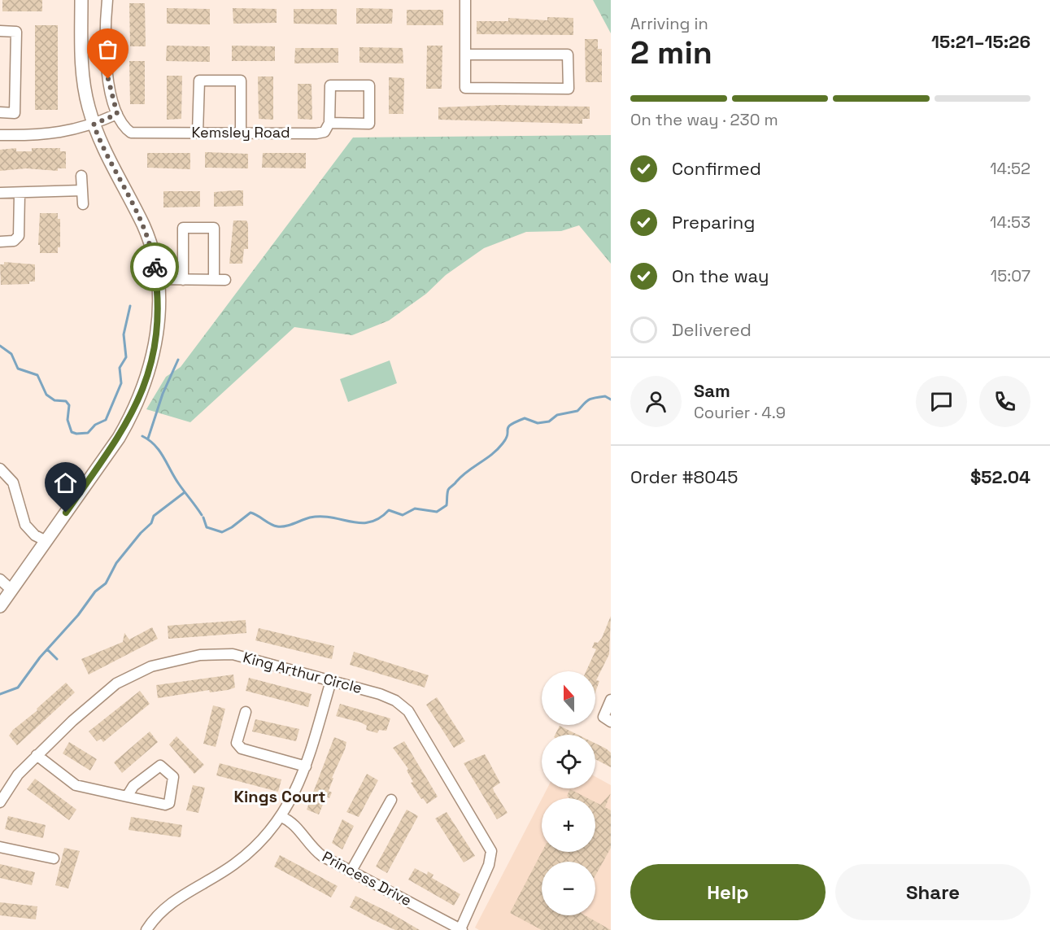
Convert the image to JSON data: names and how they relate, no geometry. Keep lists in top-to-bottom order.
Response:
{
  "streets": {
    "street": ["Kemsley Road", "King Arthur Circle", "Princess Drive"]
  },
  "crossings": [
    ["King Arthur Circle", "Princess Drive"]
  ],
  "districts": ["Kings Court"],
  "north": "top",
  "page": {
    "heading": ["2 min", "Arriving in", "15:21–15:26"],
    "panel": [
      "Sam",
      "Courier · 4.9",
      "Order #8045",
      "$52.04"
    ],
    "bar": "On the way · 230 m",
    "list": [
      ["Confirmed", "14:52"],
      ["Preparing", "14:53"],
      ["On the way", "15:07"],
      "Delivered"
    ],
    "map_buttons": ["+", "−"],
    "buttons": ["Help", "Share"]
  }
}
